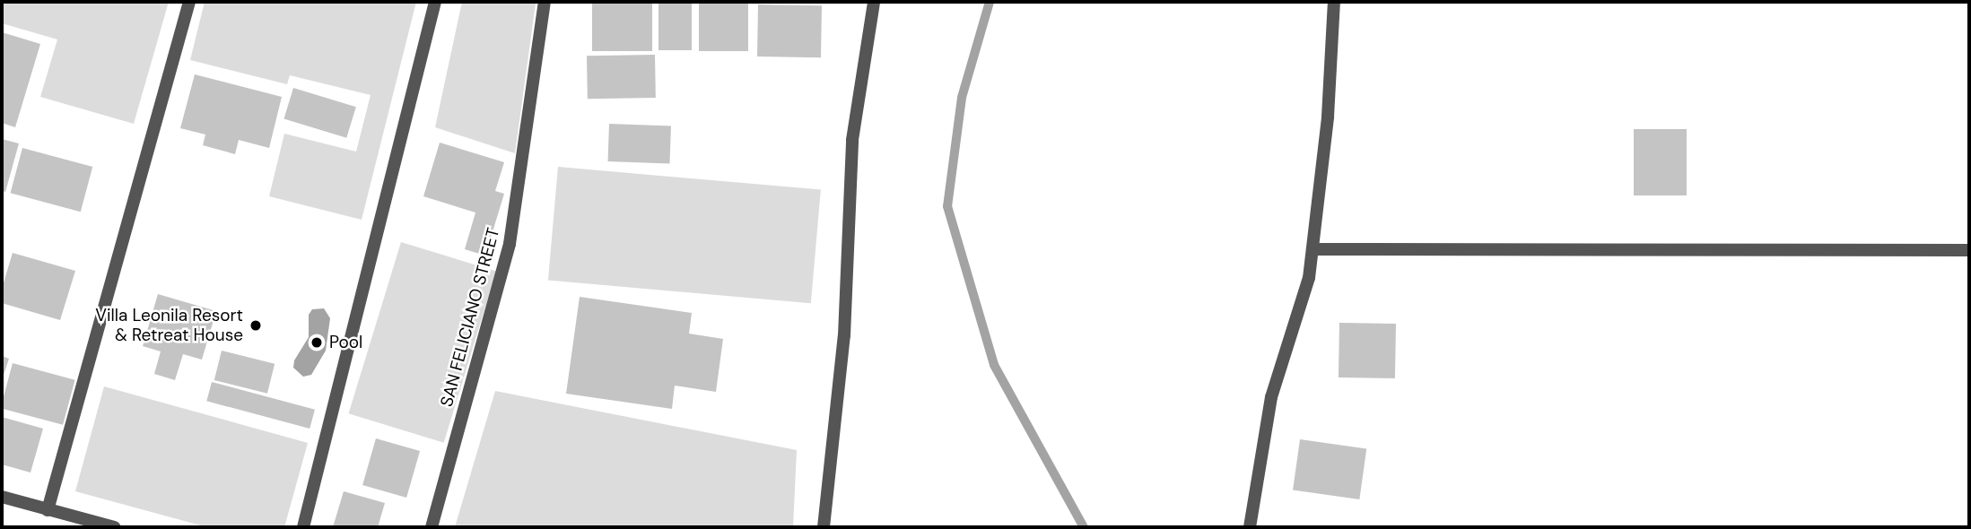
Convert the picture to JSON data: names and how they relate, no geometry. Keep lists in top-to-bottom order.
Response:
{
  "streets": {
    "street": ["SAN FELICIANO STREET"]
  },
  "places": ["Villa Leonila Resort & Retreat House", "Pool"]
}
